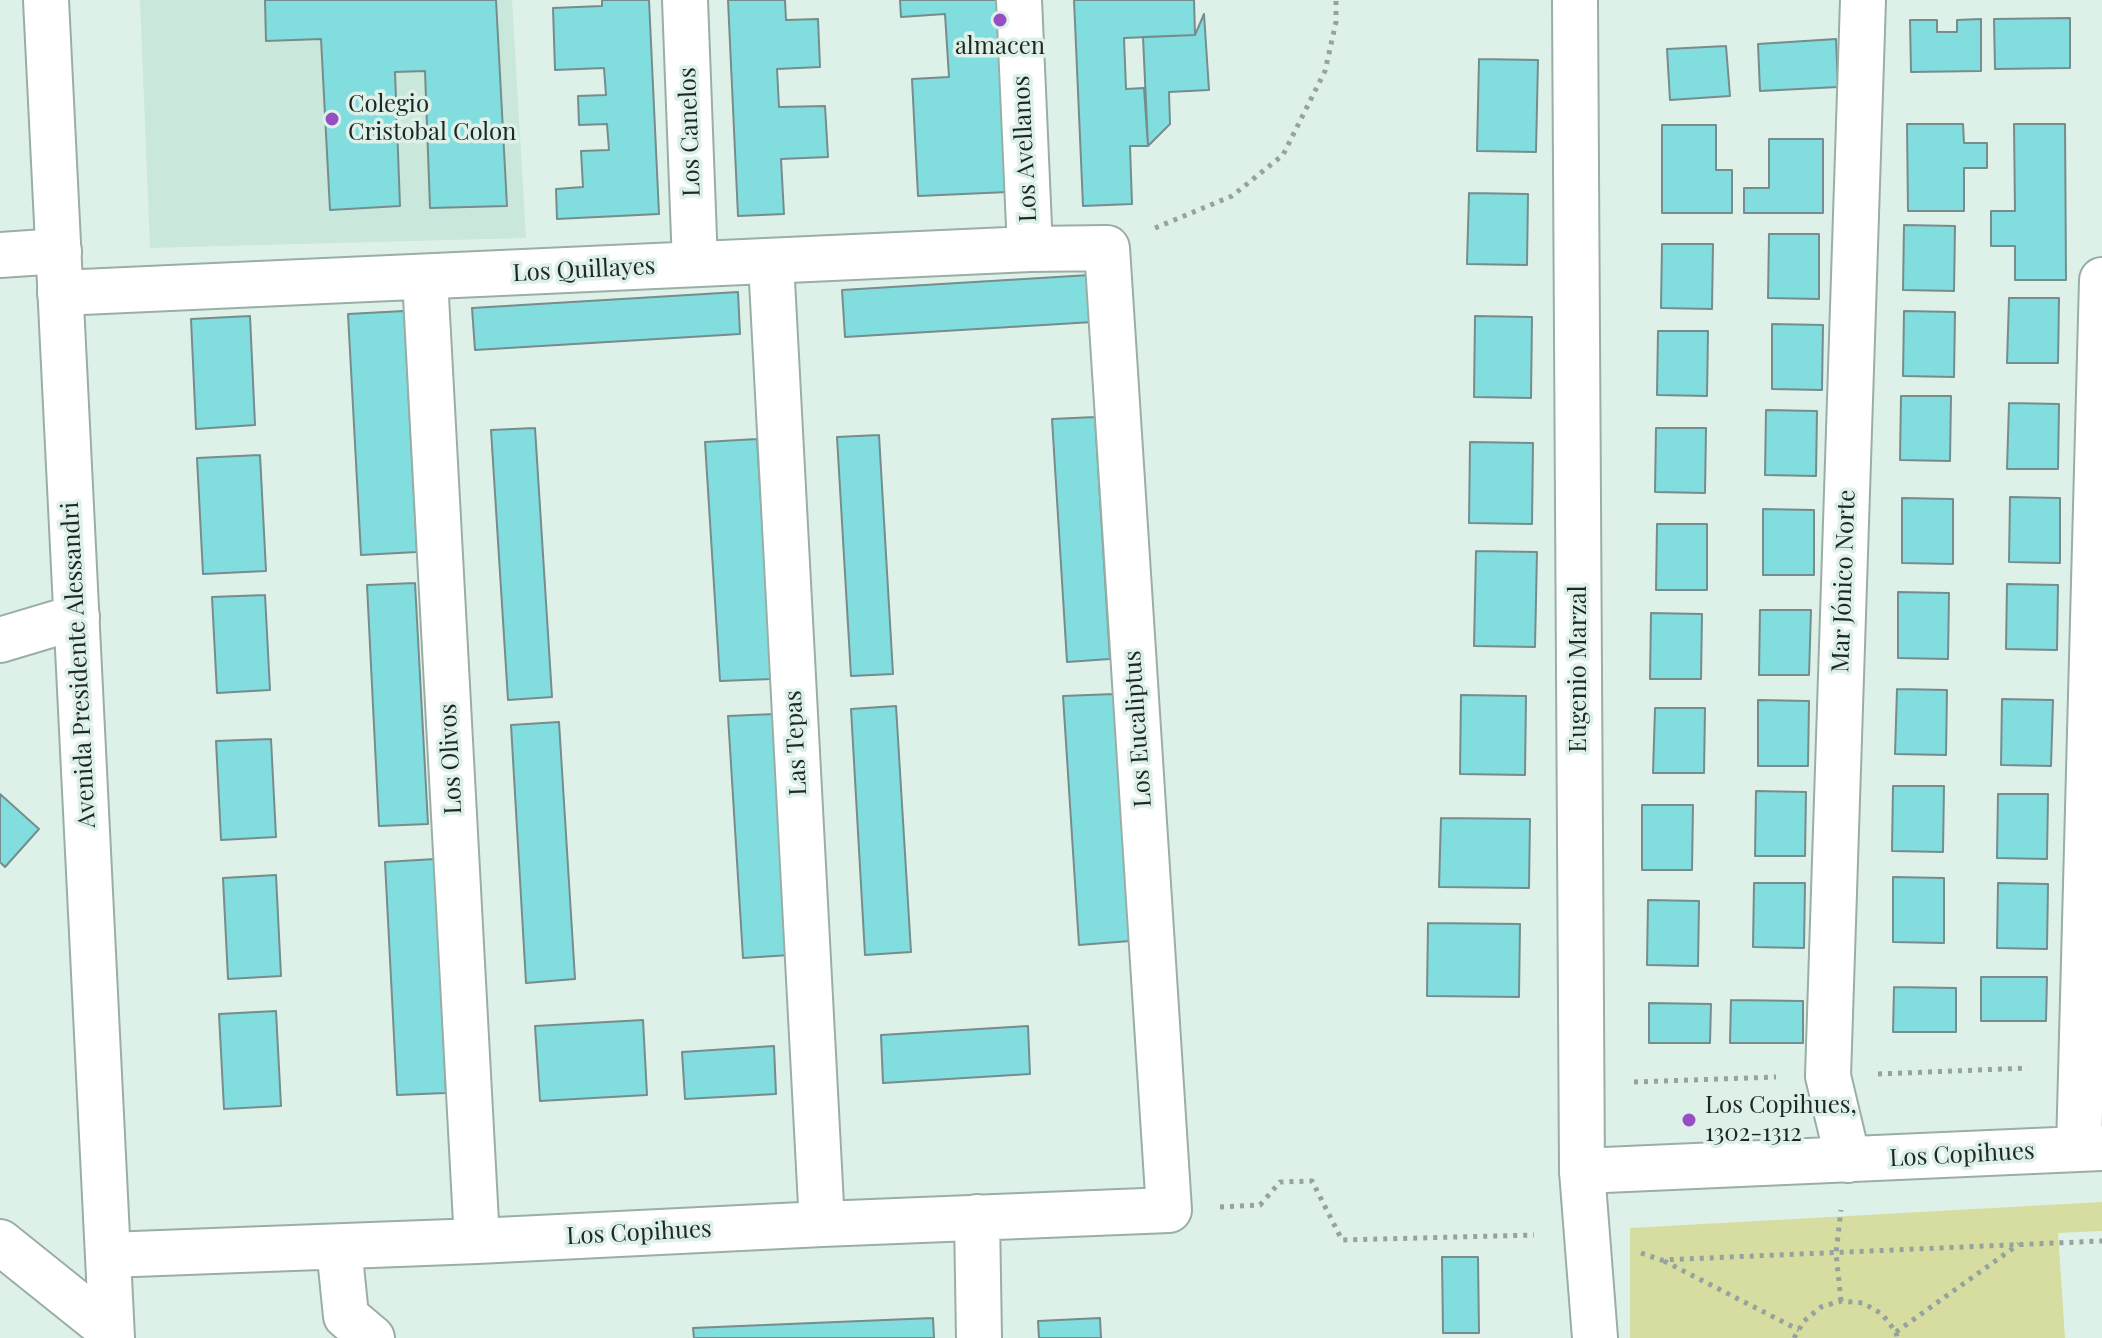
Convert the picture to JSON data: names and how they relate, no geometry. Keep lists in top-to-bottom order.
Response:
{
  "streets": {
    "street": [
      "Los Canelos",
      "Los Avellanos",
      "Los Quillayes",
      "Mar Jónico Norte",
      "Avenida Presidente Alessandri",
      "Eugenio Marzal",
      "Los Eucaliptus",
      "Las Tepas",
      "Los Olivos",
      "Los Copihues"
    ]
  },
  "crossings": [
    ["Los Canelos", "Los Quillayes"],
    ["Los Avellanos", "Los Quillayes"],
    ["Los Quillayes", "Avenida Presidente Alessandri"],
    ["Los Quillayes", "Los Eucaliptus"],
    ["Los Quillayes", "Las Tepas"],
    ["Los Quillayes", "Los Olivos"],
    ["Mar Jónico Norte", "Los Copihues"],
    ["Avenida Presidente Alessandri", "Los Copihues"],
    ["Eugenio Marzal", "Los Copihues"],
    ["Los Eucaliptus", "Los Copihues"],
    ["Las Tepas", "Los Copihues"],
    ["Los Olivos", "Los Copihues"]
  ],
  "places": ["almacen", "Colegio Cristobal Colon", "Los Copihues, 1302-1312"]
}
